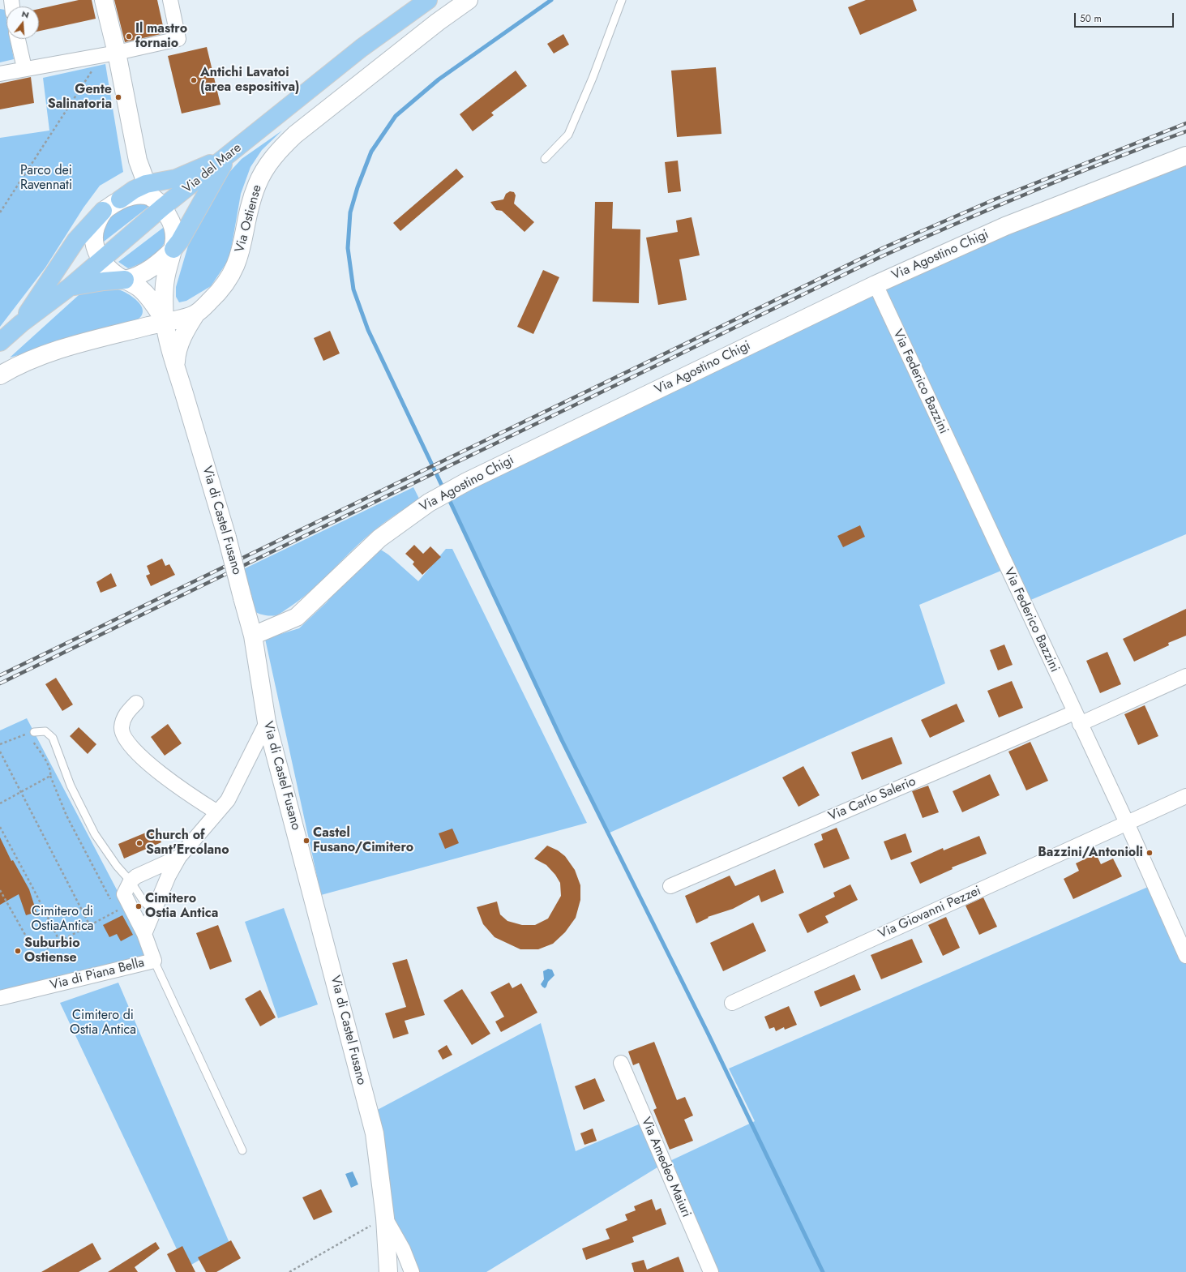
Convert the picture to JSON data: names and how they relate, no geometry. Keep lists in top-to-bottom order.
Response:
{
  "streets": {
    "main road": ["Via del Mare"],
    "street": [
      "Via Ostiense",
      "Via Agostino Chigi",
      "Via Federico Bazzini",
      "Via di Castel Fusano",
      "Via Carlo Salerio",
      "Via Giovanni Pezzei",
      "Via di Piana Bella",
      "Via Amedeo Maiuri"
    ]
  },
  "crossings": [
    ["Via Agostino Chigi", "Via Federico Bazzini"],
    ["Via Agostino Chigi", "Via di Castel Fusano"],
    ["Via Federico Bazzini", "Via Carlo Salerio"],
    ["Via Federico Bazzini", "Via Giovanni Pezzei"]
  ],
  "parks": ["Parco dei Ravennati", "Cimitero di OstiaAntica", "Cimitero di Ostia Antica"],
  "places": [
    "Il mastro fornaio",
    "Antichi Lavatoi (area espositiva)",
    "Gente Salinatoria",
    "Castel Fusano/Cimitero",
    "Church of Sant'Ercolano",
    "Bazzini/Antonioli",
    "Cimitero Ostia Antica",
    "Suburbio Ostiense"
  ],
  "scale_bar": "50 m",
  "north": "top"
}
